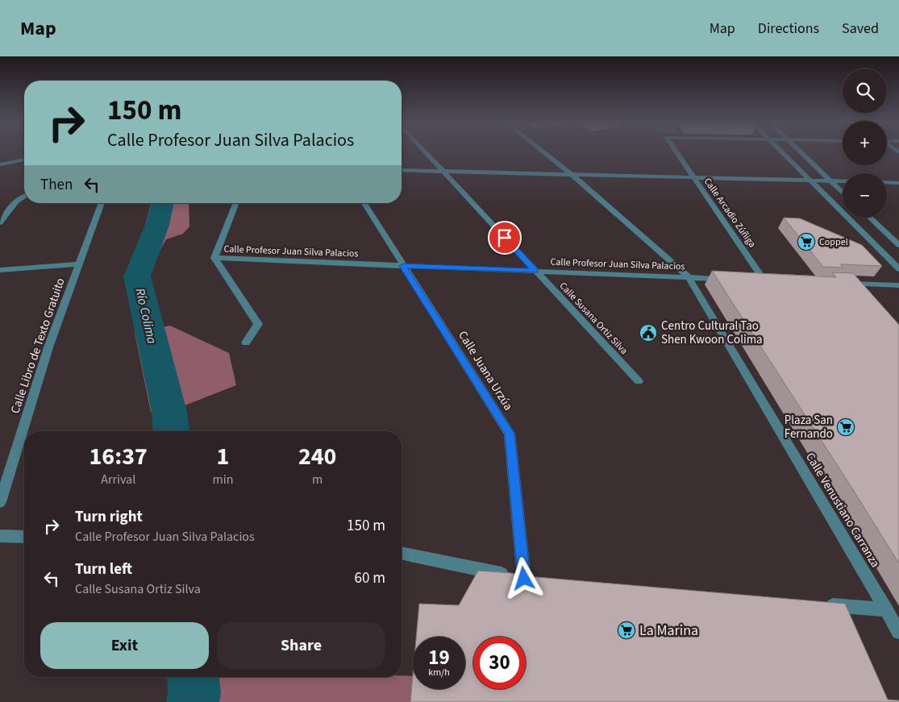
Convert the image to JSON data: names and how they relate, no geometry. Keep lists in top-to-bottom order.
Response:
{
  "streets": {
    "street": [
      "Calle Arcadio Zúñiga",
      "Calle Profesor Juan Silva Palacios",
      "Calle Susana Ortiz Silva",
      "Calle Libro de Texto Gratuito",
      "Calle Juana Urzúa",
      "Calle Venustiano Carranza"
    ]
  },
  "crossings": [
    ["Calle Profesor Juan Silva Palacios", "Calle Susana Ortiz Silva"],
    ["Calle Profesor Juan Silva Palacios", "Calle Juana Urzúa"],
    ["Calle Profesor Juan Silva Palacios", "Calle Venustiano Carranza"]
  ],
  "water": ["Río Colima"],
  "places": {
    "supermarket": ["Coppel", "Plaza San Fernando", "La Marina"],
    "public building": ["Centro Cultural Tao Shen Kwoon Colima"]
  },
  "page": {
    "header": "Map",
    "nav": ["Map", "Directions", "Saved"],
    "map_buttons": ["+", "−"],
    "turn": ["150 m", "Calle Profesor Juan Silva Palacios"],
    "then": "Then",
    "eta": [
      "16:37",
      "Arrival",
      "1",
      "min",
      "240",
      "m"
    ],
    "list": [
      {
        "name": "Turn right",
        "note": "Calle Profesor Juan Silva Palacios",
        "value": "150 m"
      },
      {
        "name": "Turn left",
        "note": "Calle Susana Ortiz Silva",
        "value": "60 m"
      }
    ],
    "buttons": ["Exit", "Share"],
    "speed": "19 km/h",
    "limit": "30"
  }
}
